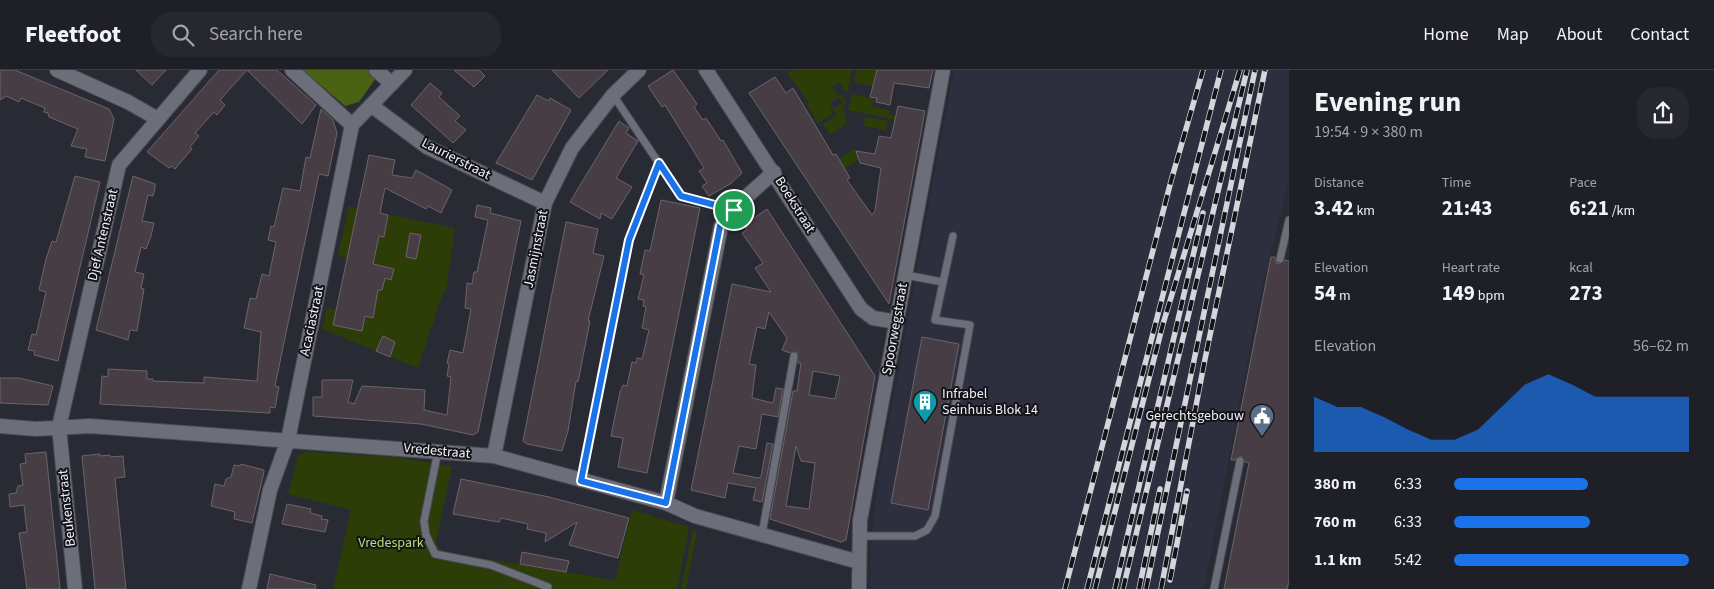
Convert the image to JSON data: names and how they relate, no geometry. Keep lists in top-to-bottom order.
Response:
{
  "streets": {
    "street": [
      "Laurierstraat",
      "Boekstraat",
      "Djef Antenstraat",
      "Jasmijnstraat",
      "Acaciastraat",
      "Spoorwegstraat",
      "Vredestraat",
      "Beukenstraat"
    ]
  },
  "crossings": [
    ["Laurierstraat", "Jasmijnstraat"],
    ["Boekstraat", "Spoorwegstraat"],
    ["Djef Antenstraat", "Vredestraat"],
    ["Djef Antenstraat", "Beukenstraat"],
    ["Jasmijnstraat", "Vredestraat"],
    ["Acaciastraat", "Vredestraat"],
    ["Spoorwegstraat", "Vredestraat"],
    ["Vredestraat", "Beukenstraat"]
  ],
  "parks": ["Vredespark"],
  "places": {
    "building": ["Infrabel Seinhuis Blok 14"],
    "public building": ["Gerechtsgebouw"]
  },
  "page": {
    "header": "Fleetfoot",
    "search": "Search here",
    "nav": [
      "Home",
      "Map",
      "About",
      "Contact"
    ],
    "heading": ["Evening run", "19:54 · 9 × 380 m"],
    "stats": [
      ["Distance", "3.42 km"],
      ["Time", "21:43"],
      ["Pace", "6:21 /km"],
      ["Elevation", "54 m"],
      ["Heart rate", "149 bpm"],
      ["kcal", "273"]
    ],
    "chart": ["Elevation", "56–62 m"],
    "list": [
      {
        "name": "380 m",
        "note": "6:33"
      },
      {
        "name": "760 m",
        "note": "6:33"
      },
      {
        "name": "1.1 km",
        "note": "5:42"
      }
    ]
  }
}
